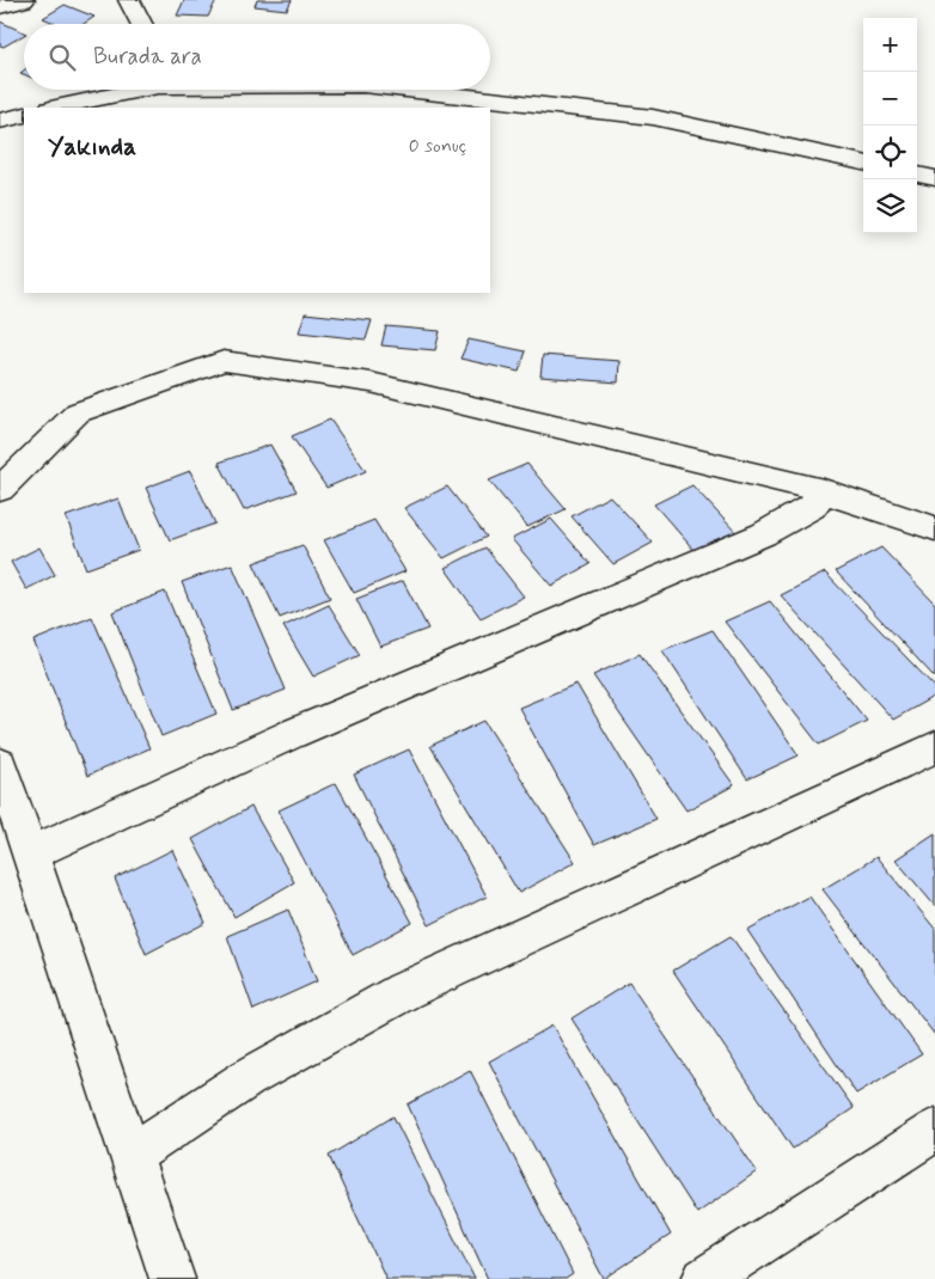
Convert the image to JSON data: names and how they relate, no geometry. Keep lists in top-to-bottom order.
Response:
{
  "page": {
    "map_buttons": ["+", "−"],
    "search": "Burada ara",
    "heading": ["Yakında", "0 sonuç"]
  }
}
